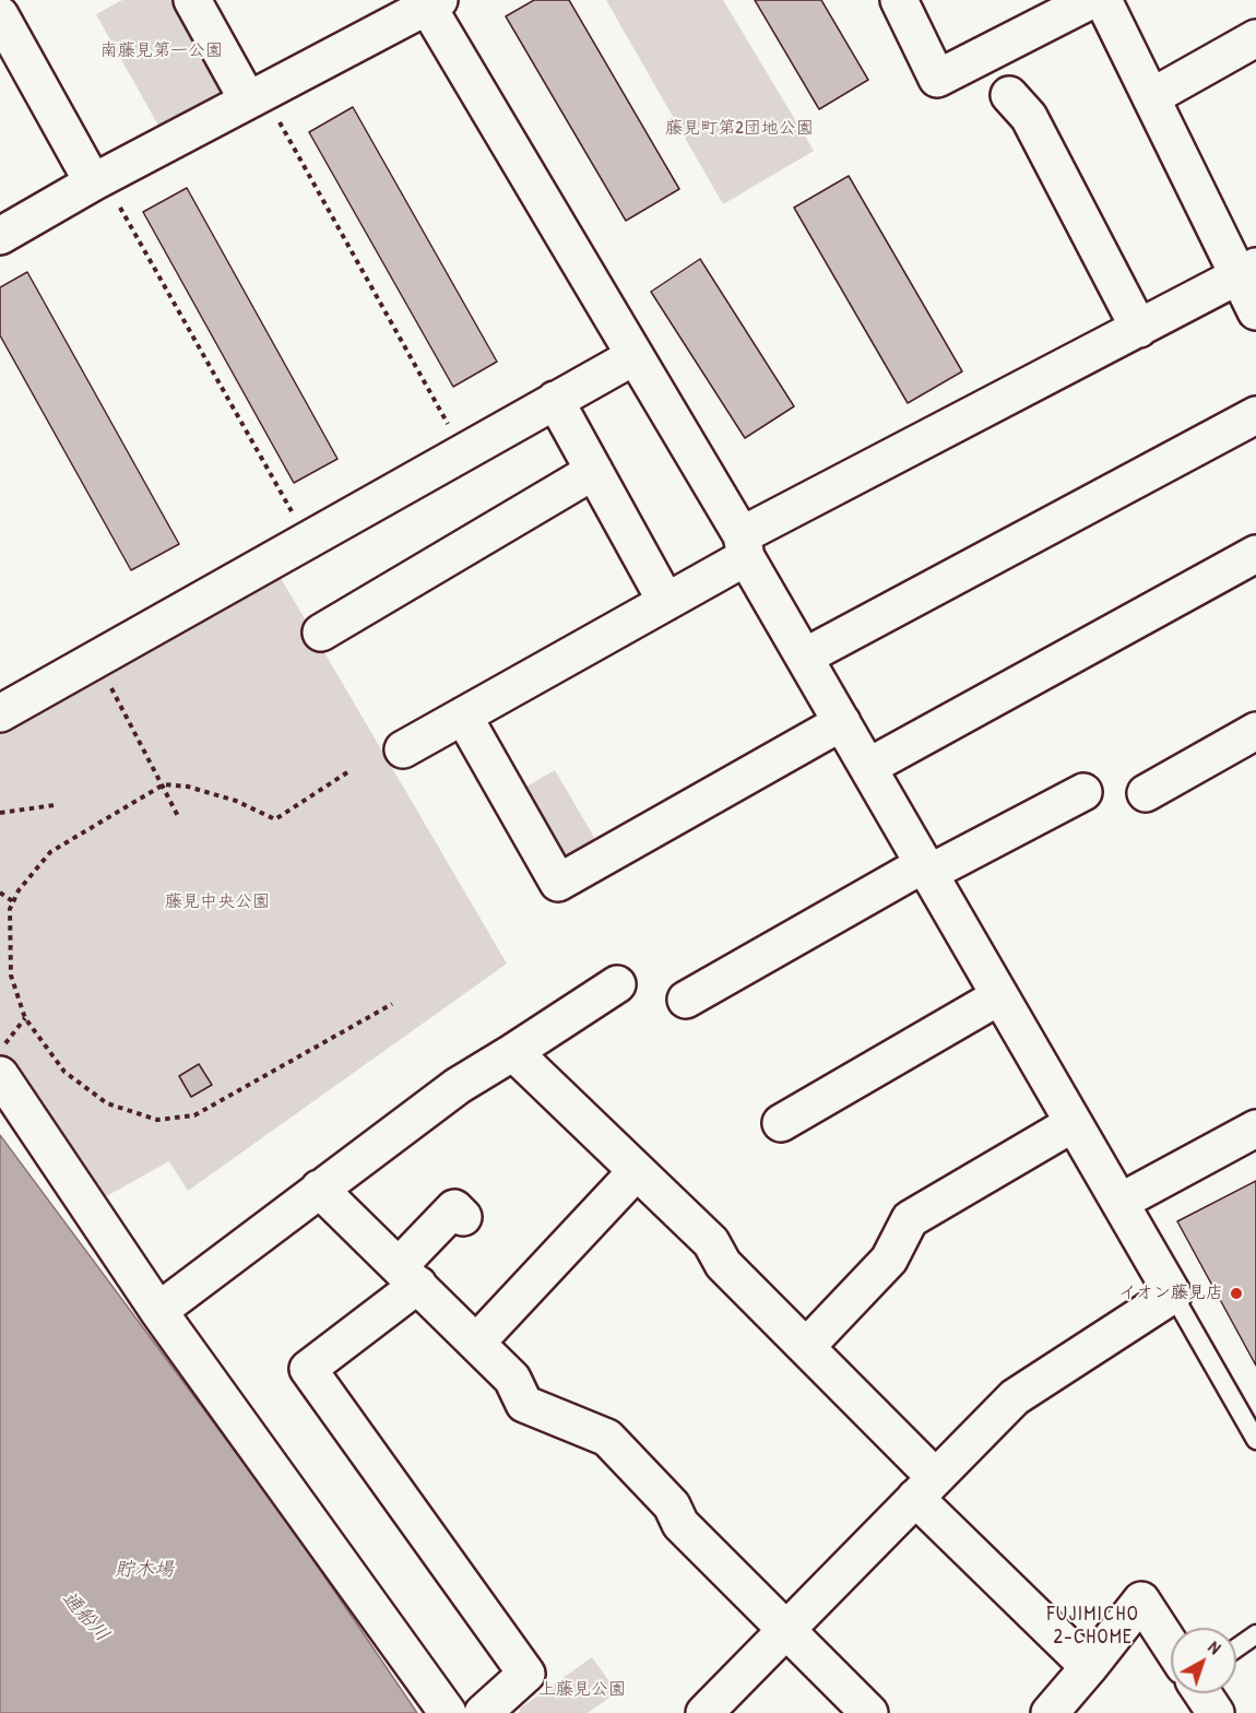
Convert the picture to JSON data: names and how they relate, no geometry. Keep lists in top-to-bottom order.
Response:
{
  "districts": ["FUJIMICHO 2-CHOME"],
  "water": ["貯木場", "通船川"],
  "parks": [
    "南藤見第一公園",
    "藤見町第2団地公園",
    "藤見中央公園",
    "上藤見公園"
  ],
  "places": ["イオン藤見店"],
  "north": "top right"
}
